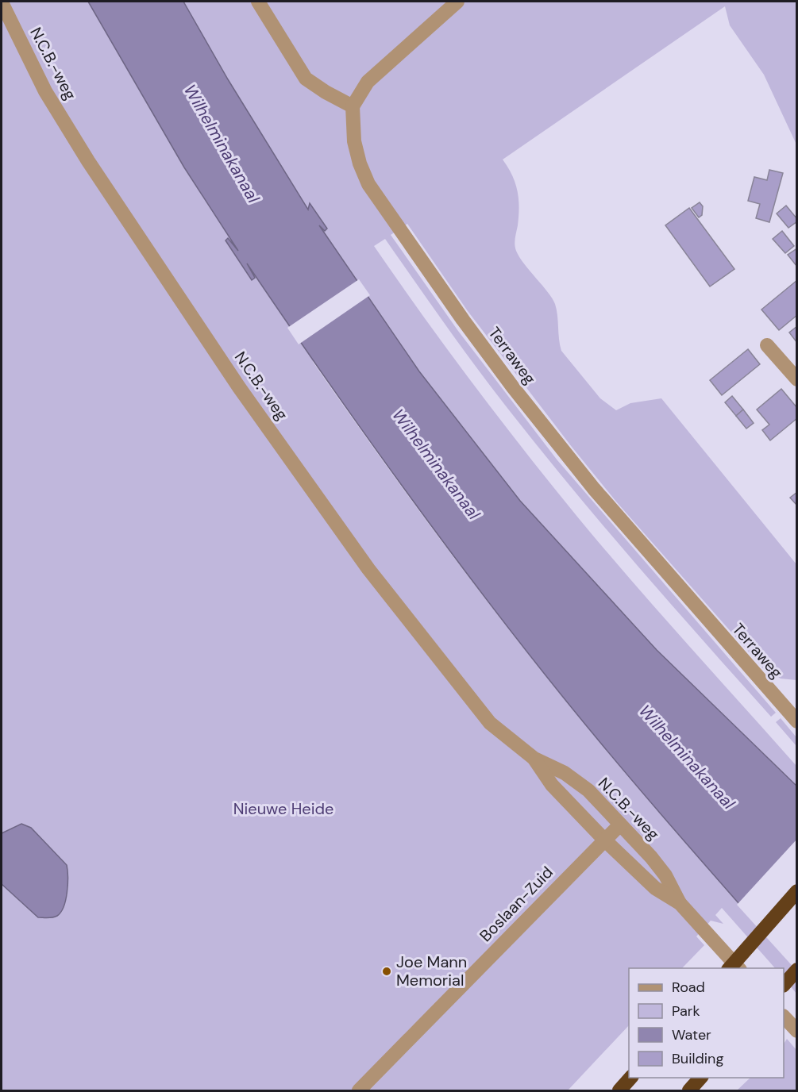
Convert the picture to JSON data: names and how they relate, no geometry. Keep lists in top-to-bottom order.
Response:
{
  "streets": {
    "street": ["N.C.B.-weg", "Terraweg", "Boslaan-Zuid"]
  },
  "crossings": [
    ["N.C.B.-weg", "Boslaan-Zuid"]
  ],
  "water": ["Wilhelminakanaal"],
  "parks": ["Nieuwe Heide"],
  "places": ["Joe Mann Memorial"],
  "legend": [
    "Road",
    "Park",
    "Water",
    "Building"
  ]
}
